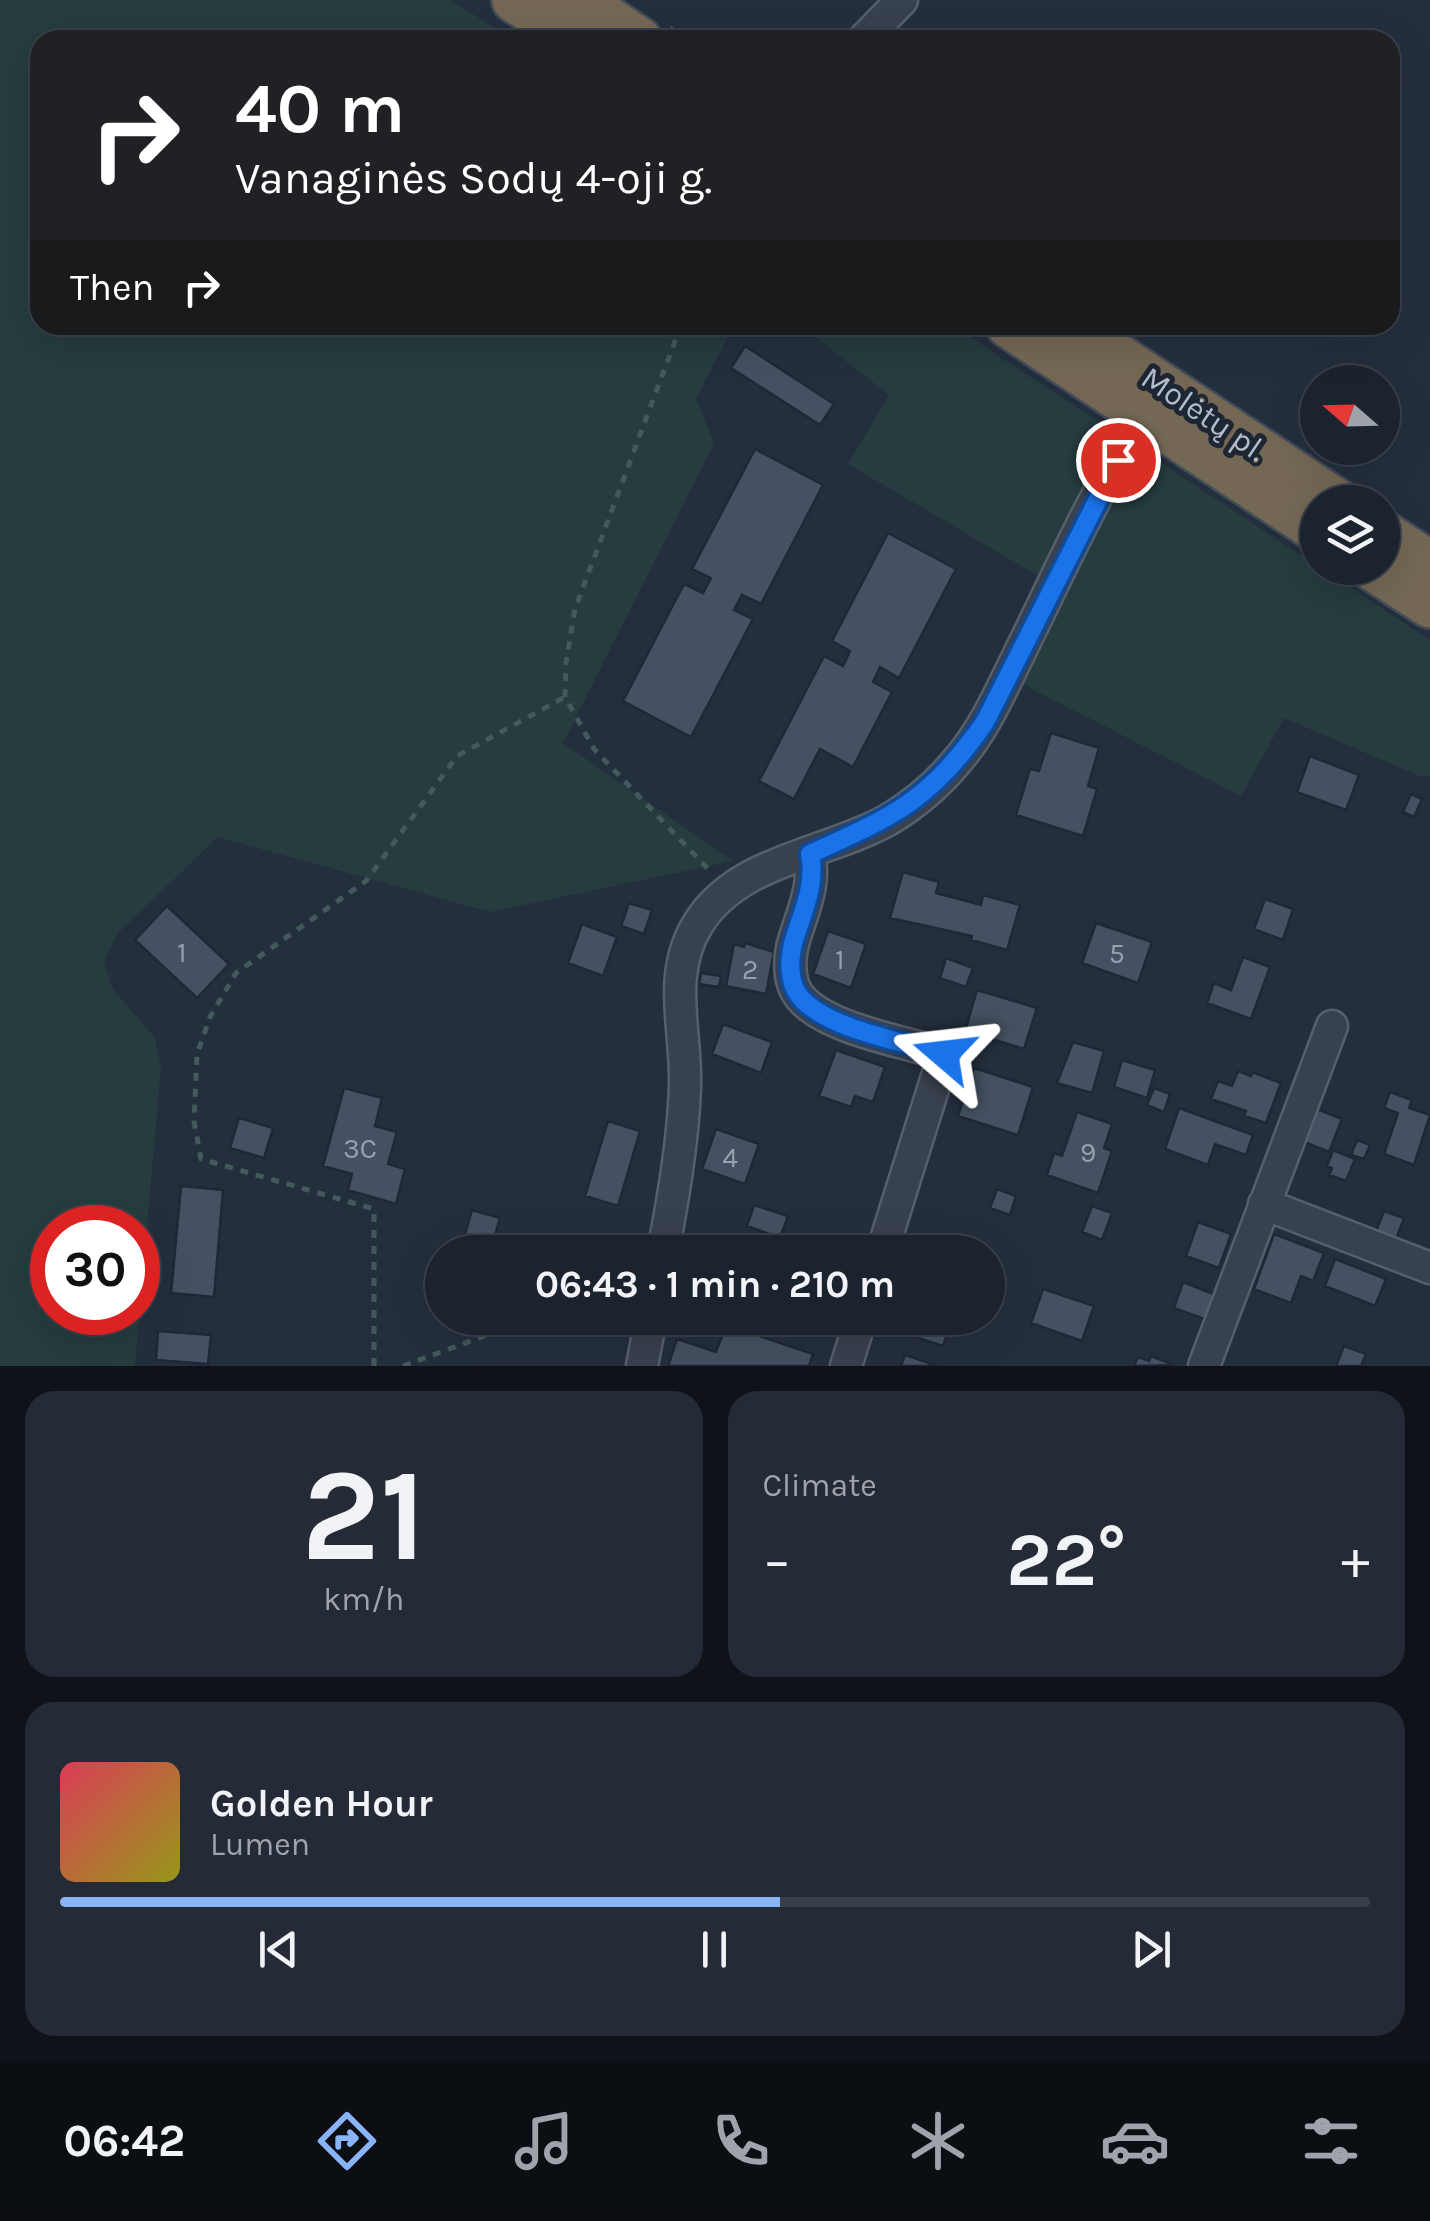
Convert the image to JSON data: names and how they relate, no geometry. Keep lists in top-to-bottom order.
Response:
{
  "streets": {
    "highway": ["Molėtų pl."]
  },
  "house_numbers": [
    "1",
    "5",
    "1",
    "2",
    "3C",
    "9",
    "4"
  ],
  "north": "left",
  "page": {
    "turn": ["40 m", "Vanaginės Sodų 4-oji g."],
    "then": "Then",
    "limit": "30",
    "trip": "06:43 · 1 min · 210 m",
    "tile": [
      ["21", "km/h"],
      "Climate"
    ],
    "heat": ["−", "22°", "+"],
    "song": ["Golden Hour", "Lumen"],
    "tabs": "06:42"
  }
}
